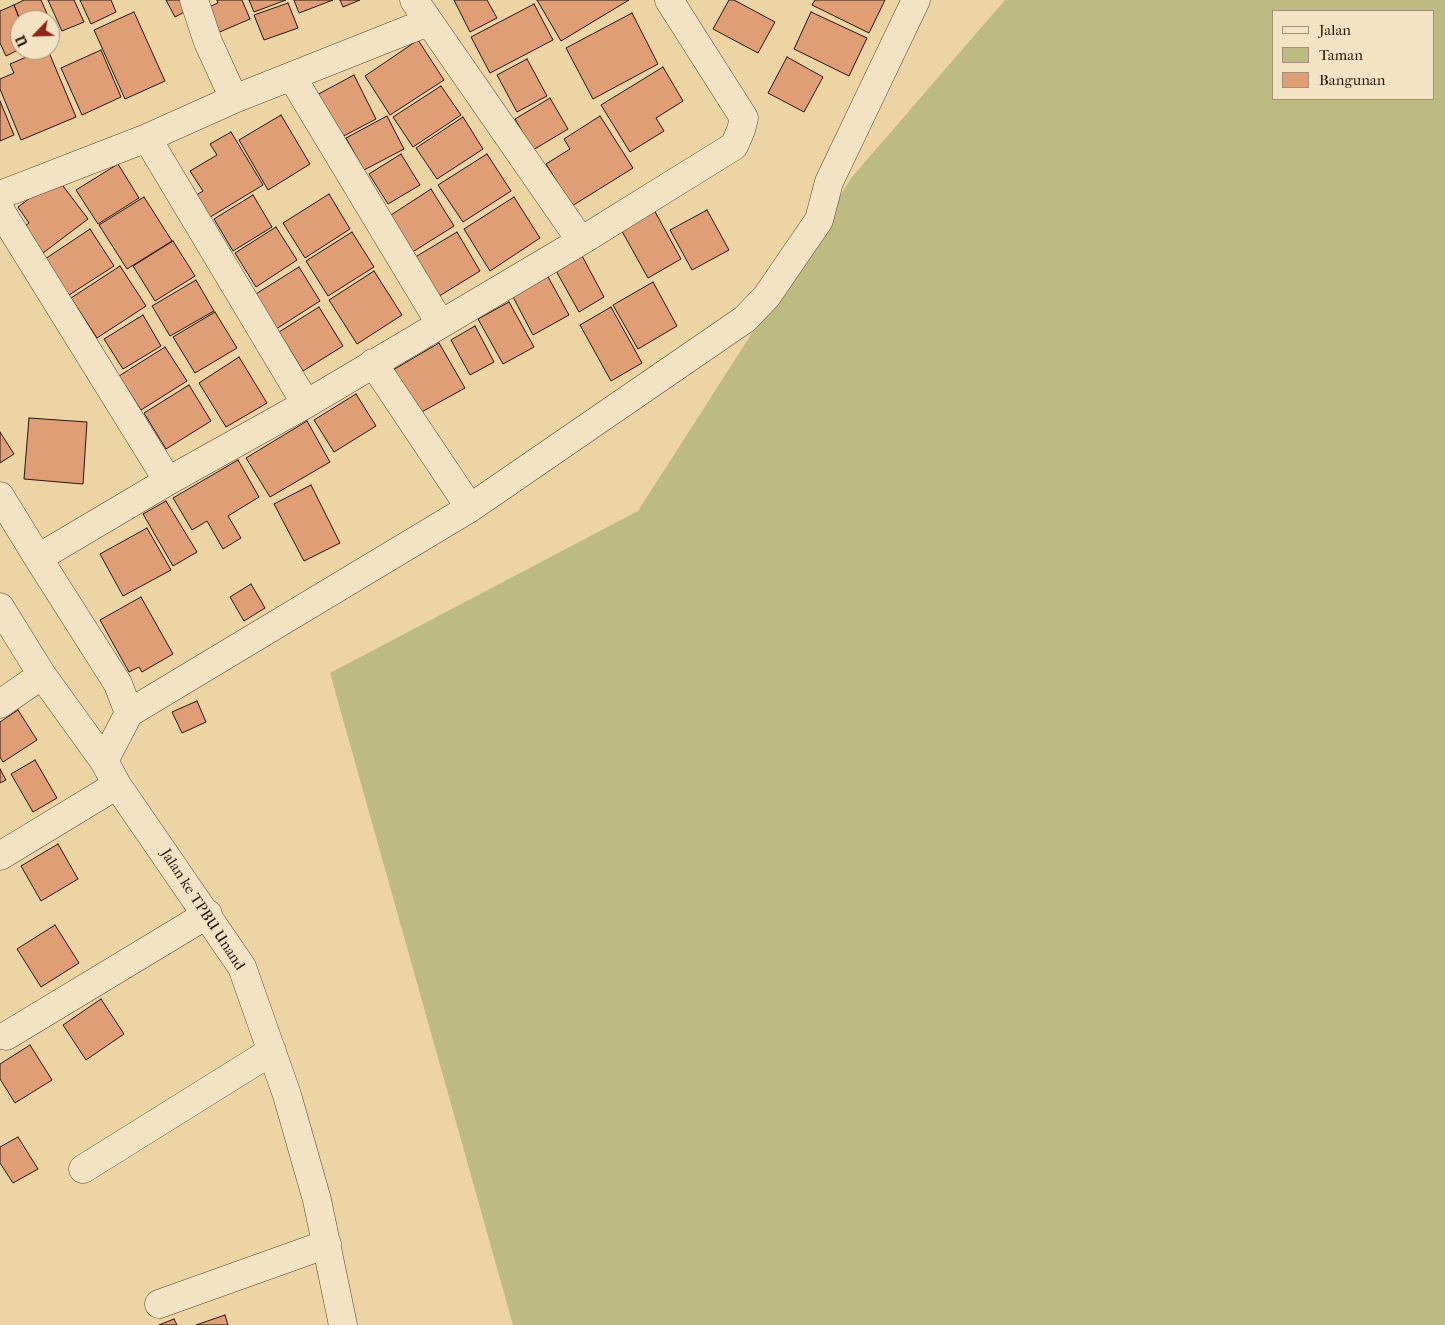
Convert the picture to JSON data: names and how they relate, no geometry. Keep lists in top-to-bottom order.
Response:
{
  "streets": {
    "street": ["Jalan ke TPBU Unand"]
  },
  "legend": ["Jalan", "Taman", "Bangunan"],
  "north": "bottom left"
}
